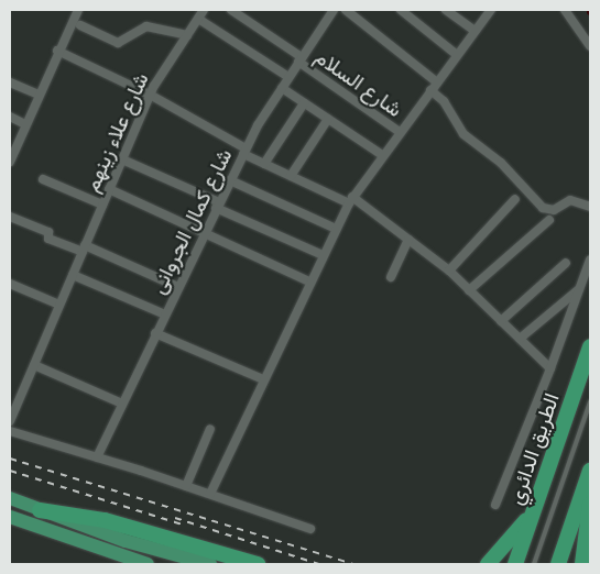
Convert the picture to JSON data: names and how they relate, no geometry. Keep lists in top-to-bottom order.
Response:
{
  "streets": {
    "highway": ["الطريق الدائري"],
    "street": ["شارع السلام", "شارع علاء زينهم", "شارع كمال الجروانى"]
  },
  "crossings": [
    ["شارع السلام", "شارع كمال الجروانى"]
  ]
}
